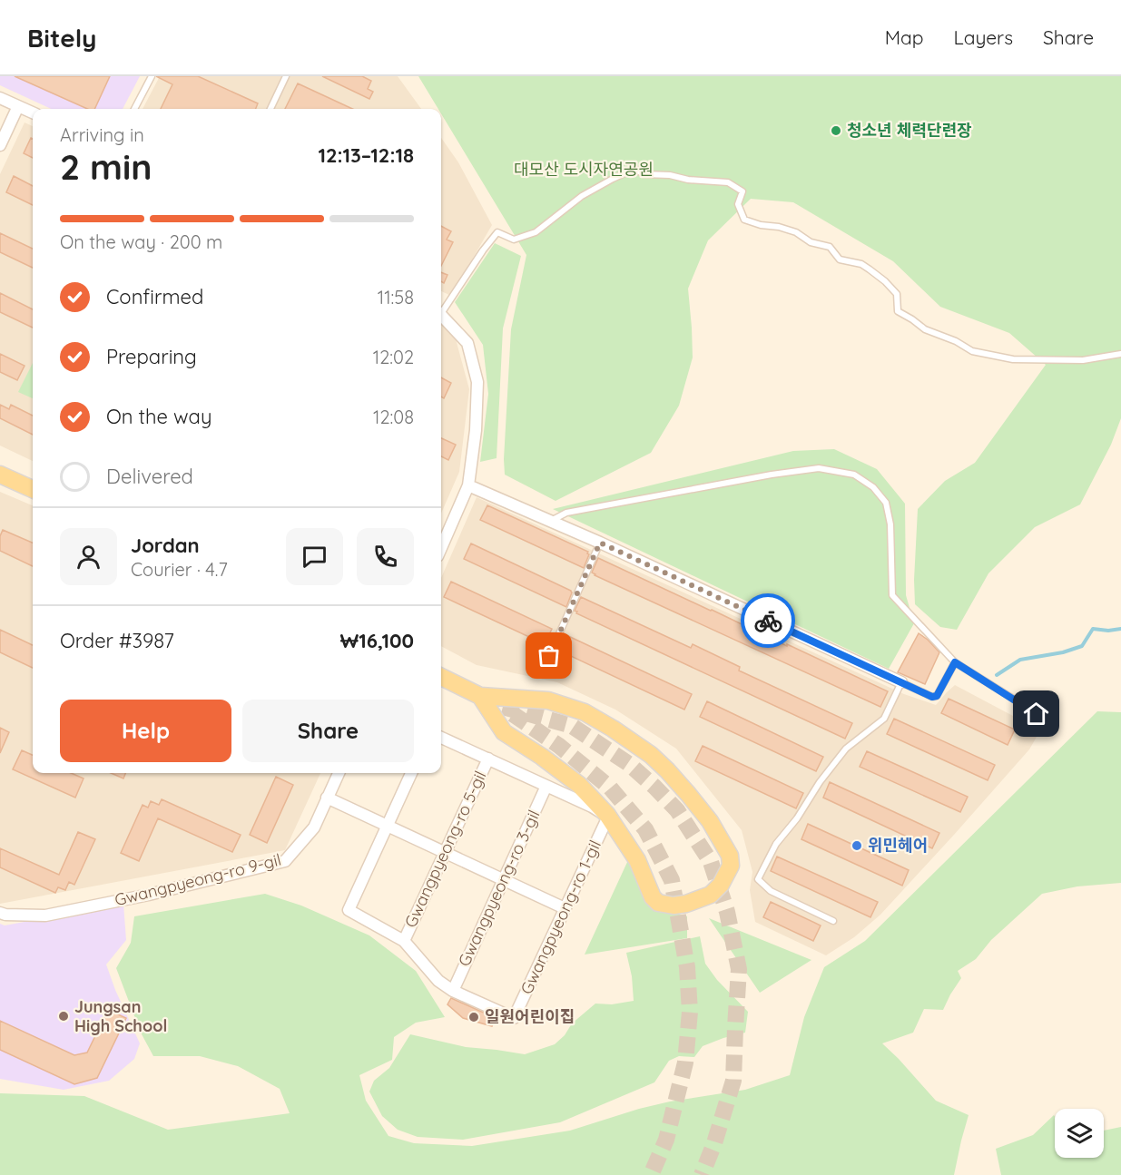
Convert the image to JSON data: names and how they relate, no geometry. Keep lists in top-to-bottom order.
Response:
{
  "streets": {
    "street": [
      "Gwangpyeong-ro 5-gil",
      "Gwangpyeong-ro 9-gil",
      "Gwangpyeong-ro 3-gil",
      "Gwangpyeong-ro 1-gil"
    ]
  },
  "crossings": [
    ["Gwangpyeong-ro 3-gil", "Gwangpyeong-ro 1-gil"]
  ],
  "parks": ["대모산 도시자연공원"],
  "places": [
    "청소년 체력단련장",
    "위민헤어",
    "Jungsan High School",
    "일원어린이집"
  ],
  "page": {
    "header": "Bitely",
    "nav": ["Map", "Layers", "Share"],
    "heading": ["2 min", "Arriving in", "12:13–12:18"],
    "panel": [
      "Jordan",
      "Courier · 4.7",
      "Order #3987",
      "₩16,100"
    ],
    "bar": "On the way · 200 m",
    "list": [
      ["Confirmed", "11:58"],
      ["Preparing", "12:02"],
      ["On the way", "12:08"],
      "Delivered"
    ],
    "buttons": ["Help", "Share"]
  }
}
